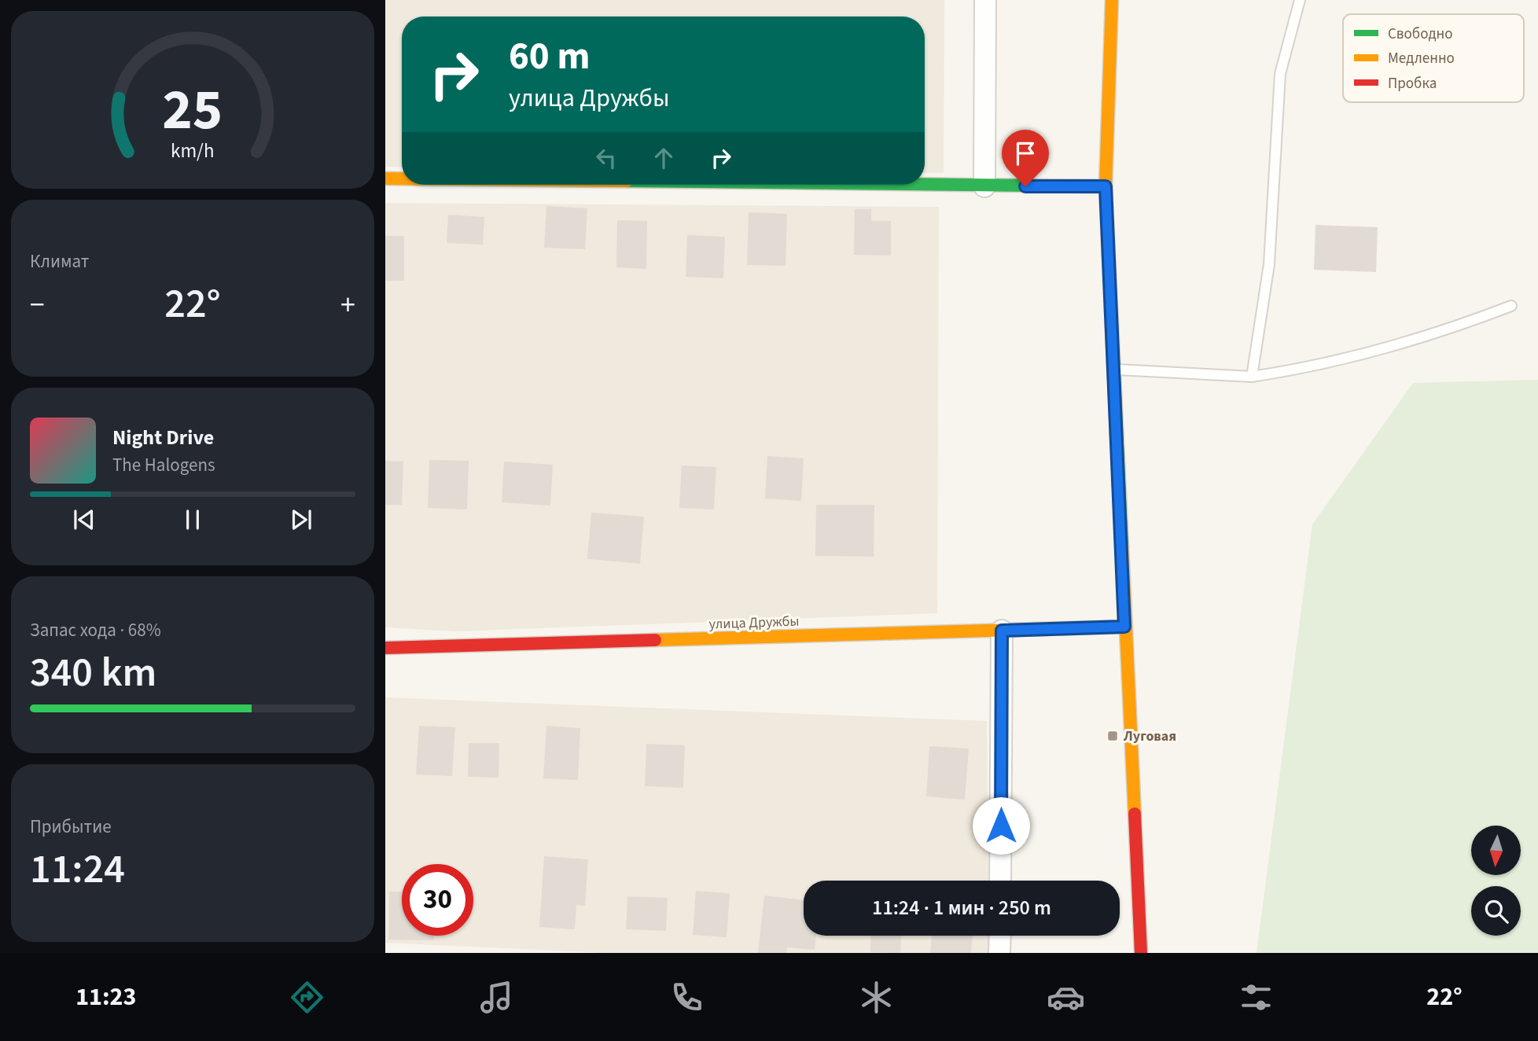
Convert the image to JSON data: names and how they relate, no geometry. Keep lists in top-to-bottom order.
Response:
{
  "streets": {
    "street": ["улица Дружбы"]
  },
  "places": {
    "transit": ["Луговая"]
  },
  "legend": ["Свободно", "Медленно", "Пробка"],
  "north": "bottom",
  "page": {
    "turn": ["60 m", "улица Дружбы"],
    "tile": [
      "Климат",
      ["Запас хода · 68%", "340 km"],
      ["Прибытие", "11:24"]
    ],
    "heat": ["−", "22°", "+"],
    "song": ["Night Drive", "The Halogens"],
    "limit": "30",
    "trip": "11:24 · 1 мин · 250 m",
    "tabs": ["11:23", "22°"],
    "gauge": ["25", "km/h"]
  }
}
